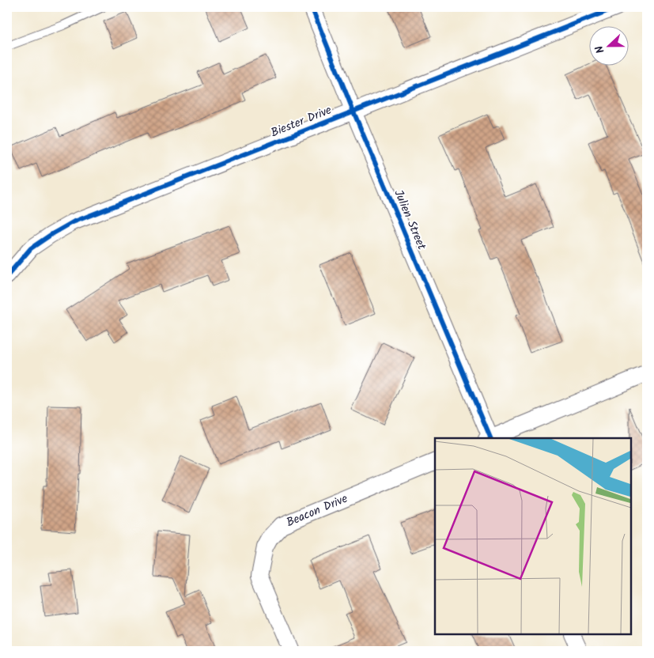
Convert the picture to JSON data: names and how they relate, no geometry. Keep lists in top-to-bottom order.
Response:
{
  "streets": {
    "street": ["Biester Drive", "Julien Street", "Beacon Drive"]
  },
  "crossings": [
    ["Biester Drive", "Julien Street"]
  ],
  "north": "left"
}
